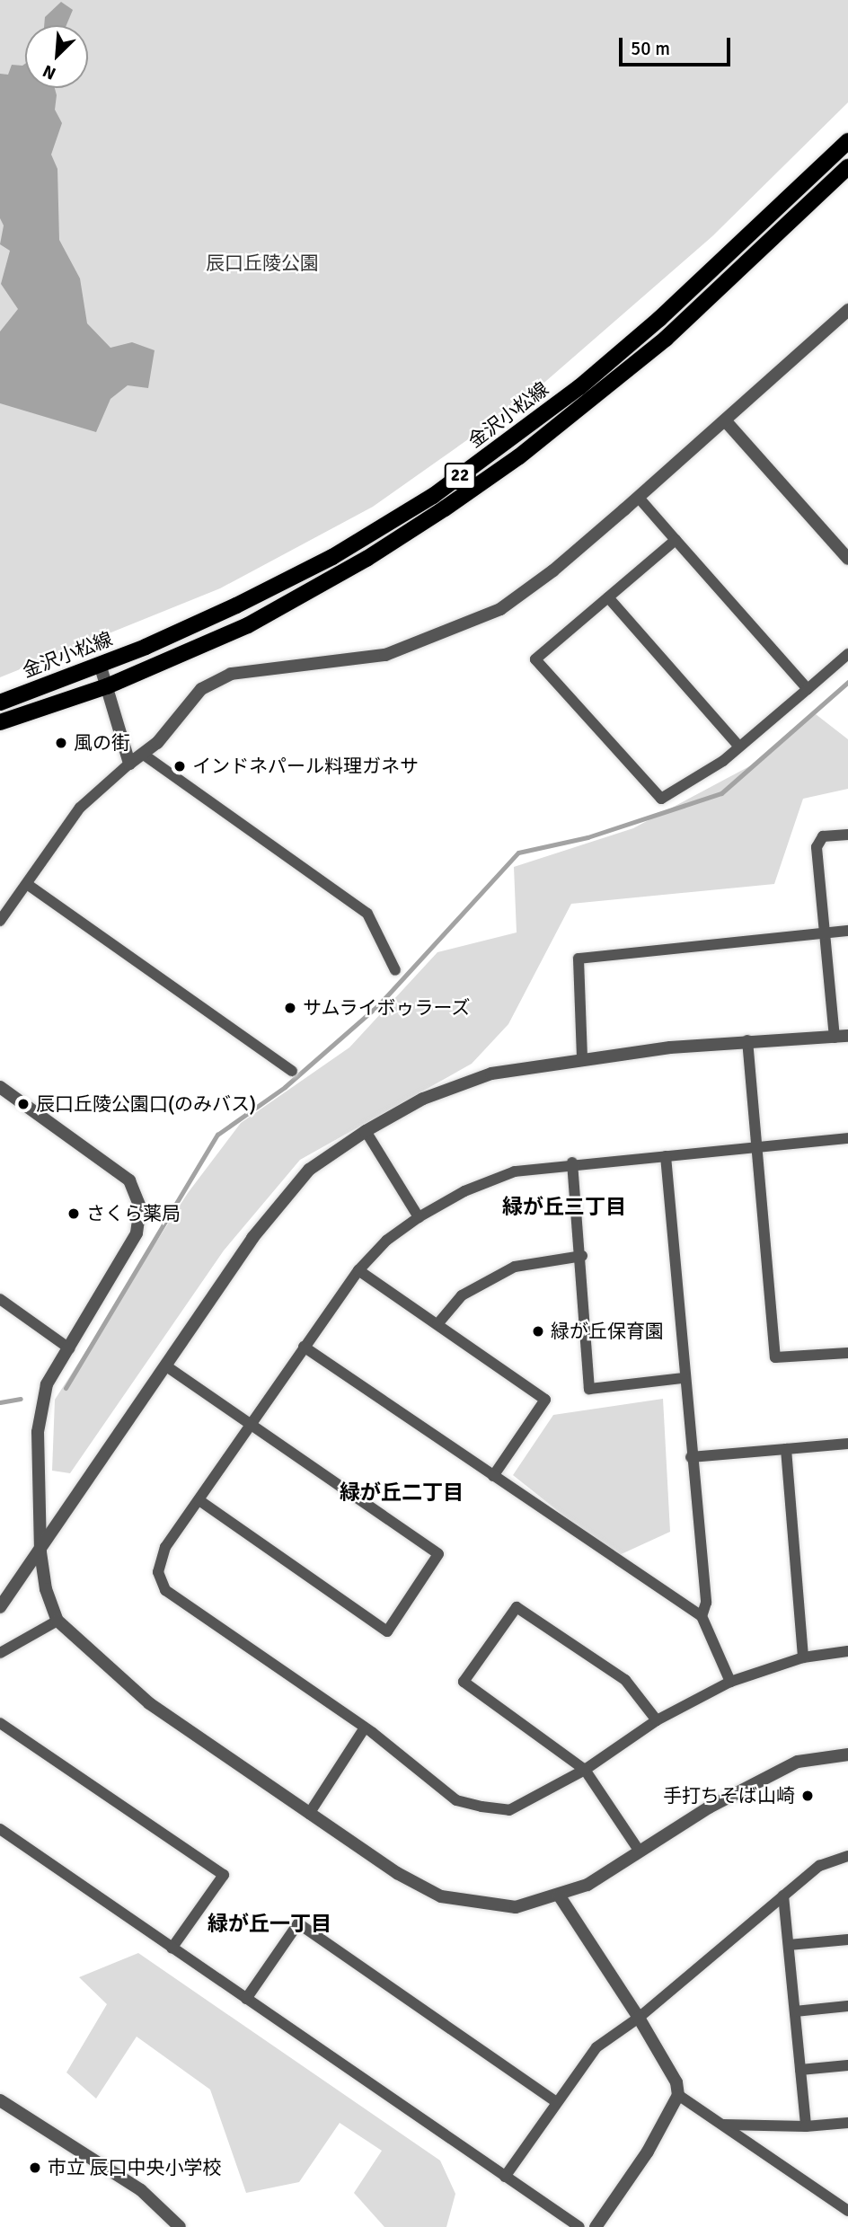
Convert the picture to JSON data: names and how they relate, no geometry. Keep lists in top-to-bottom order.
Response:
{
  "streets": {
    "main road": ["金沢小松線", "22"]
  },
  "districts": ["緑が丘三丁目", "緑が丘二丁目", "緑が丘一丁目"],
  "parks": ["辰口丘陵公園"],
  "places": [
    "風の街",
    "インドネパール料理ガネサ",
    "サムライボゥラーズ",
    "辰口丘陵公園口(のみバス)",
    "さくら薬局",
    "緑が丘保育園",
    "手打ちそば山崎",
    "市立 辰口中央小学校"
  ],
  "scale_bar": "50 m",
  "north": "bottom left"
}
